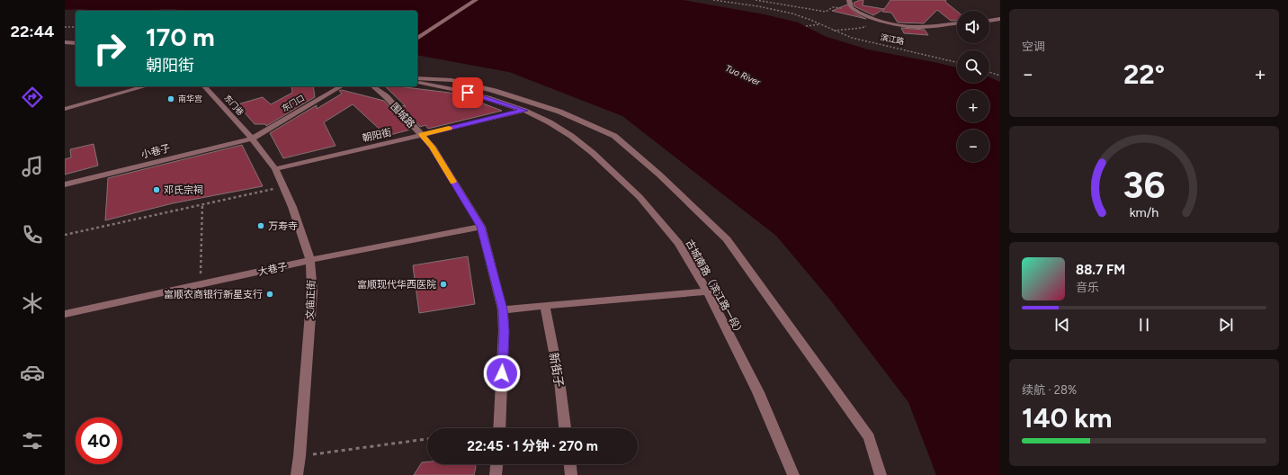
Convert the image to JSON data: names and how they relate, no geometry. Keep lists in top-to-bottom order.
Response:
{
  "streets": {
    "street": [
      "东门口",
      "东门巷",
      "围城路",
      "朝阳街",
      "小巷子",
      "大巷子",
      "古城南路（滨江路一段）",
      "文庙正街",
      "新街子"
    ],
    "path": ["滨江路"]
  },
  "crossings": [
    ["东门口", "东门巷"],
    ["东门口", "小巷子"],
    ["东门口", "文庙正街"],
    ["东门巷", "小巷子"],
    ["东门巷", "文庙正街"],
    ["围城路", "朝阳街"],
    ["围城路", "大巷子"],
    ["朝阳街", "古城南路（滨江路一段）"],
    ["朝阳街", "文庙正街"],
    ["小巷子", "文庙正街"],
    ["大巷子", "文庙正街"]
  ],
  "water": ["Tuo River"],
  "places": [
    "南华宫",
    "邓氏宗祠",
    "万寿寺",
    "富顺现代华西医院",
    "富顺农商银行新星支行"
  ],
  "page": {
    "tabs": "22:44",
    "tile": [
      "空调",
      ["续航 · 28%", "140 km"]
    ],
    "map_buttons": ["+", "−"],
    "turn": ["170 m", "朝阳街"],
    "heat": ["−", "22°", "+"],
    "song": ["88.7 FM", "音乐"],
    "limit": "40",
    "trip": "22:45 · 1 分钟 · 270 m",
    "gauge": ["36", "km/h"]
  }
}
